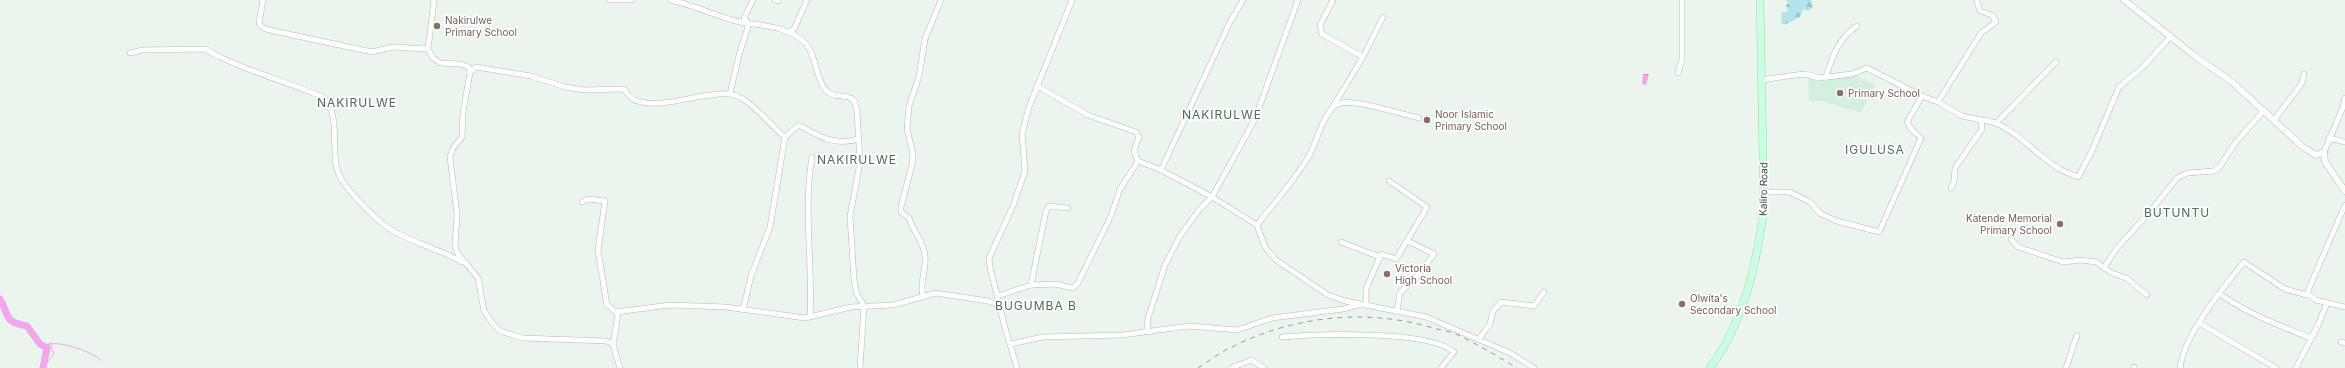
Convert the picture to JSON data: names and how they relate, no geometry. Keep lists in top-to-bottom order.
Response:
{
  "streets": {
    "main road": ["Kaliro Road"]
  },
  "districts": [
    "NAKIRULWE",
    "NAKIRULWE",
    "IGULUSA",
    "NAKIRULWE",
    "BUTUNTU",
    "BUGUMBA B"
  ],
  "places": [
    "Nakirulwe Primary School",
    "Primary School",
    "Noor Islamic Primary School",
    "Katende Memorial Primary School",
    "Victoria High School",
    "Olwita's Secondary School"
  ]
}
